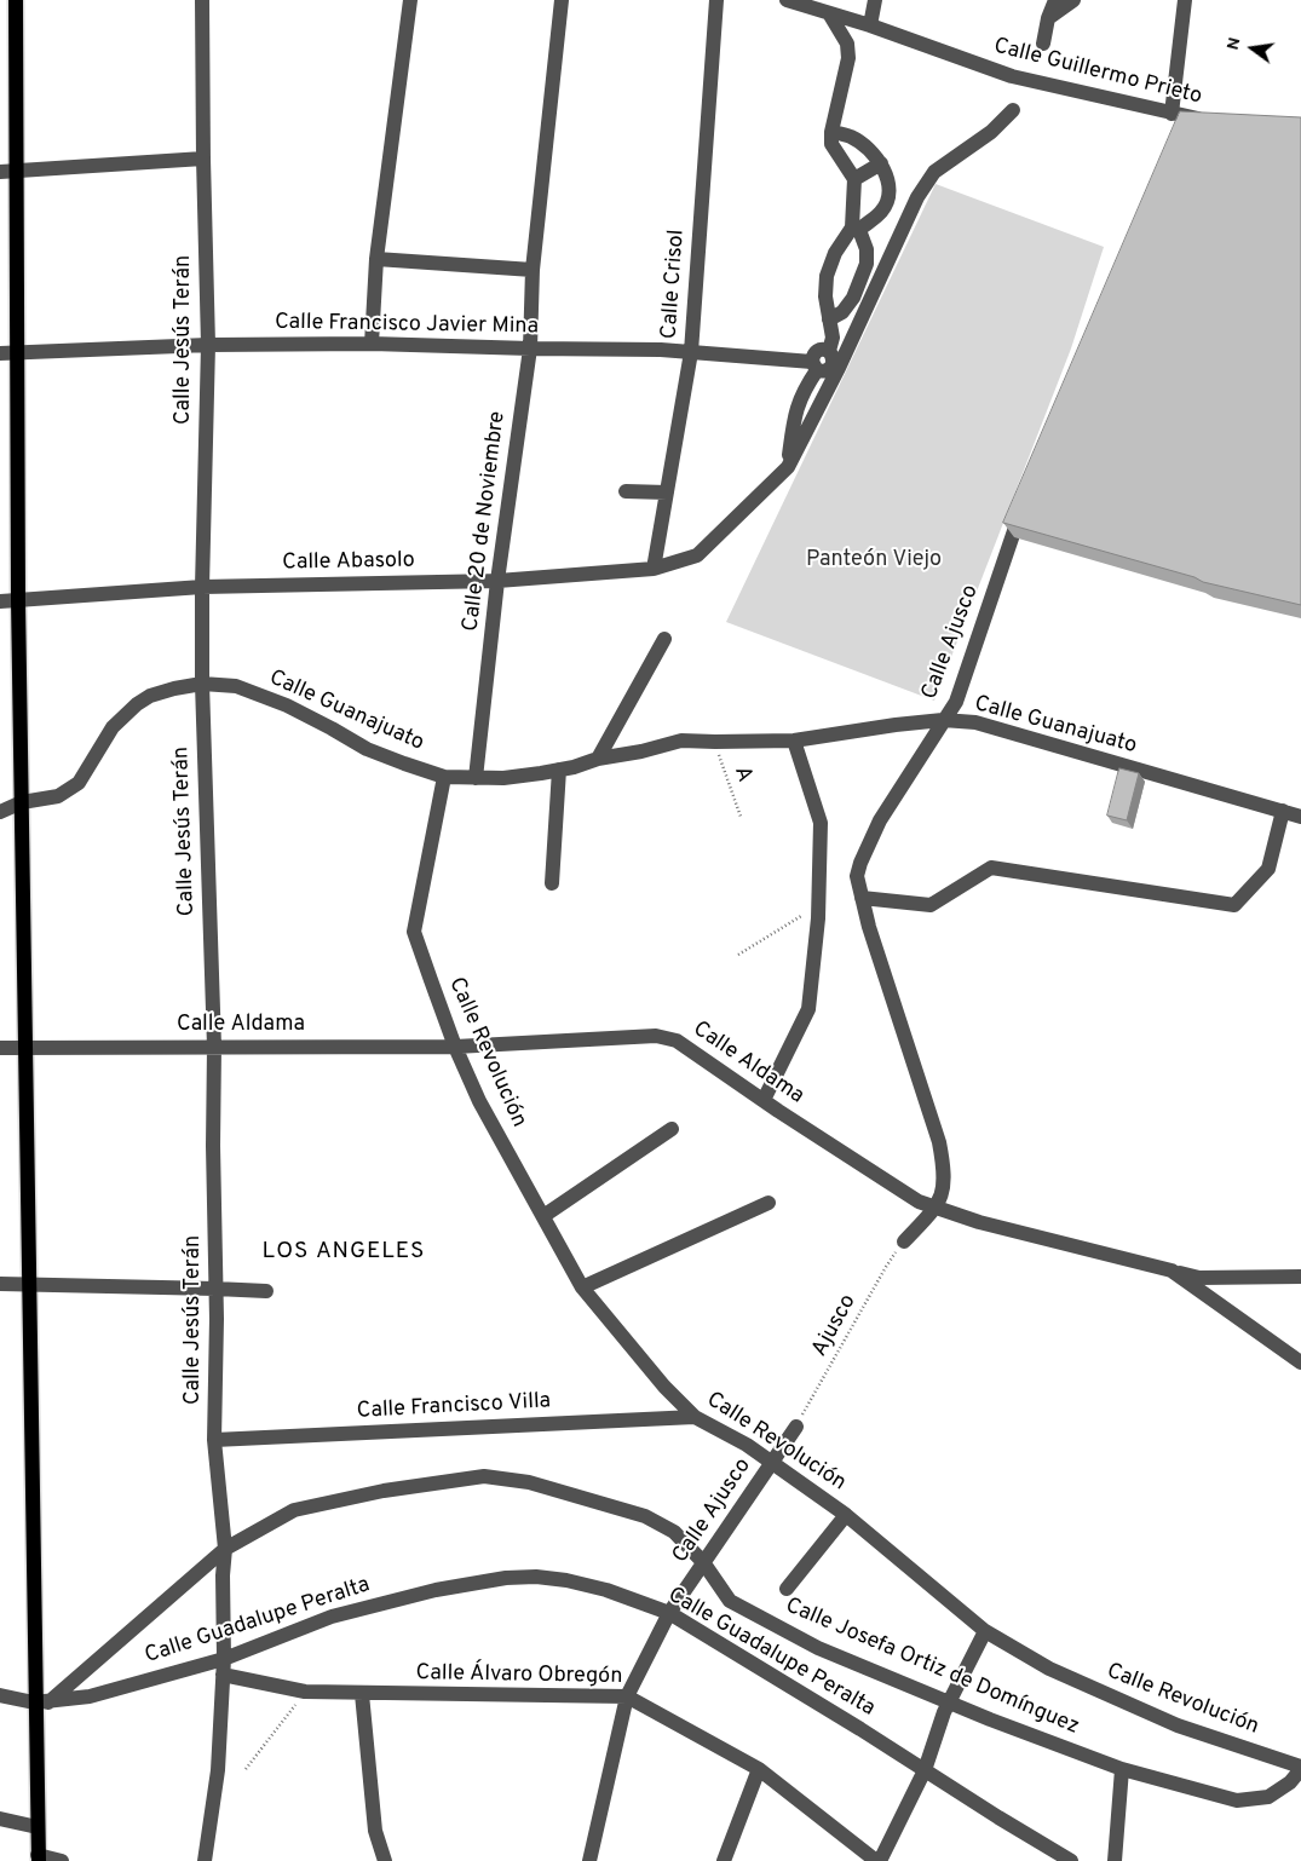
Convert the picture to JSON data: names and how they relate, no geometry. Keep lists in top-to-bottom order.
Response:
{
  "streets": {
    "street": [
      "Calle Guillermo Prieto",
      "Calle Crisol",
      "Calle Francisco Javier Mina",
      "Calle Jesús Terán",
      "Calle 20 de Noviembre",
      "Calle Abasolo",
      "Calle Ajusco",
      "Calle Guanajuato",
      "Calle Aldama",
      "Calle Revolución",
      "Calle Francisco Villa",
      "Calle Guadalupe Peralta",
      "Calle Josefa Ortiz de Domínguez",
      "Calle Álvaro Obregón"
    ],
    "path": ["A", "Ajusco"]
  },
  "crossings": [
    ["Calle Crisol", "Calle Francisco Javier Mina"],
    ["Calle Crisol", "Calle Abasolo"],
    ["Calle Francisco Javier Mina", "Calle Jesús Terán"],
    ["Calle Francisco Javier Mina", "Calle 20 de Noviembre"],
    ["Calle Jesús Terán", "Calle Abasolo"],
    ["Calle Jesús Terán", "Calle Guanajuato"],
    ["Calle Jesús Terán", "Calle Aldama"],
    ["Calle Jesús Terán", "Calle Francisco Villa"],
    ["Calle Jesús Terán", "Calle Guadalupe Peralta"],
    ["Calle Jesús Terán", "Calle Josefa Ortiz de Domínguez"],
    ["Calle Jesús Terán", "Calle Álvaro Obregón"],
    ["Calle 20 de Noviembre", "Calle Abasolo"],
    ["Calle 20 de Noviembre", "Calle Guanajuato"],
    ["Calle Ajusco", "Calle Guanajuato"],
    ["Calle Ajusco", "Calle Aldama"],
    ["Calle Ajusco", "Calle Revolución"],
    ["Calle Ajusco", "Ajusco"],
    ["Calle Ajusco", "Calle Guadalupe Peralta"],
    ["Calle Ajusco", "Calle Josefa Ortiz de Domínguez"],
    ["Calle Ajusco", "Calle Álvaro Obregón"],
    ["Calle Guanajuato", "A"],
    ["Calle Guanajuato", "Calle Revolución"],
    ["Calle Aldama", "Calle Revolución"],
    ["Calle Revolución", "Calle Francisco Villa"],
    ["Calle Revolución", "Calle Josefa Ortiz de Domínguez"],
    ["Calle Guadalupe Peralta", "Calle Josefa Ortiz de Domínguez"],
    ["Calle Guadalupe Peralta", "Calle Álvaro Obregón"]
  ],
  "districts": ["LOS ANGELES"],
  "parks": ["Panteón Viejo"],
  "north": "left"
}
